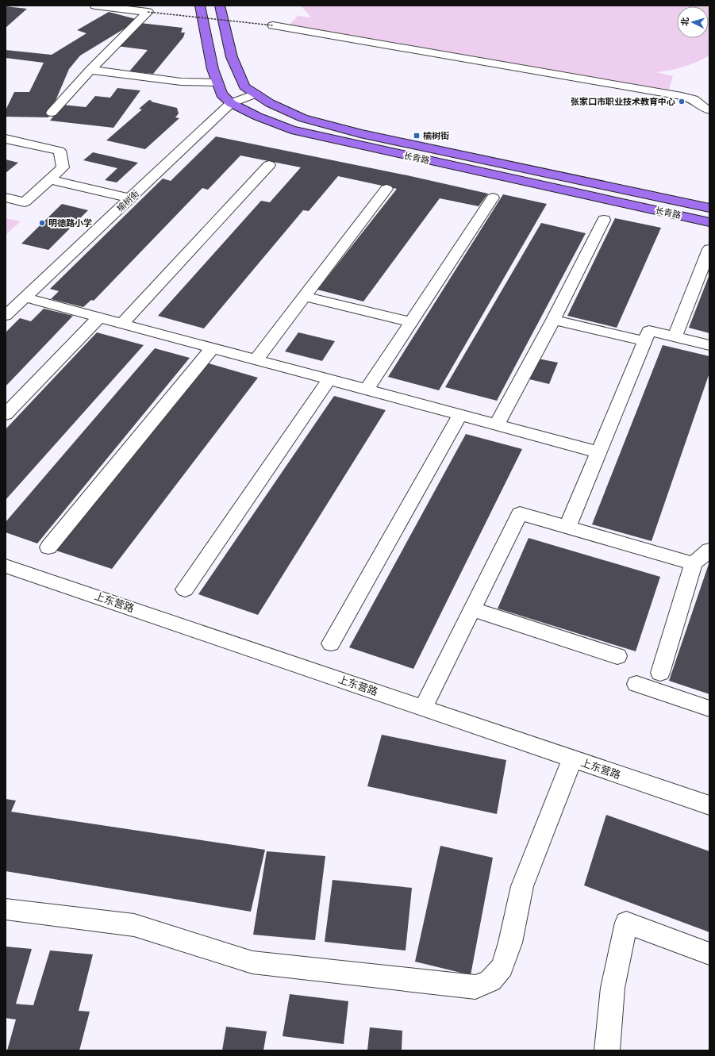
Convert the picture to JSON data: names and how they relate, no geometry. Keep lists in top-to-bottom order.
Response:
{
  "streets": {
    "main road": ["长青路"],
    "street": ["榆树街", "上东营路"]
  },
  "crossings": [
    ["长青路", "榆树街"]
  ],
  "places": {
    "other": ["张家口市职业技术教育中心", "明德路小学"],
    "transit": ["榆树街"]
  },
  "north": "left"
}
